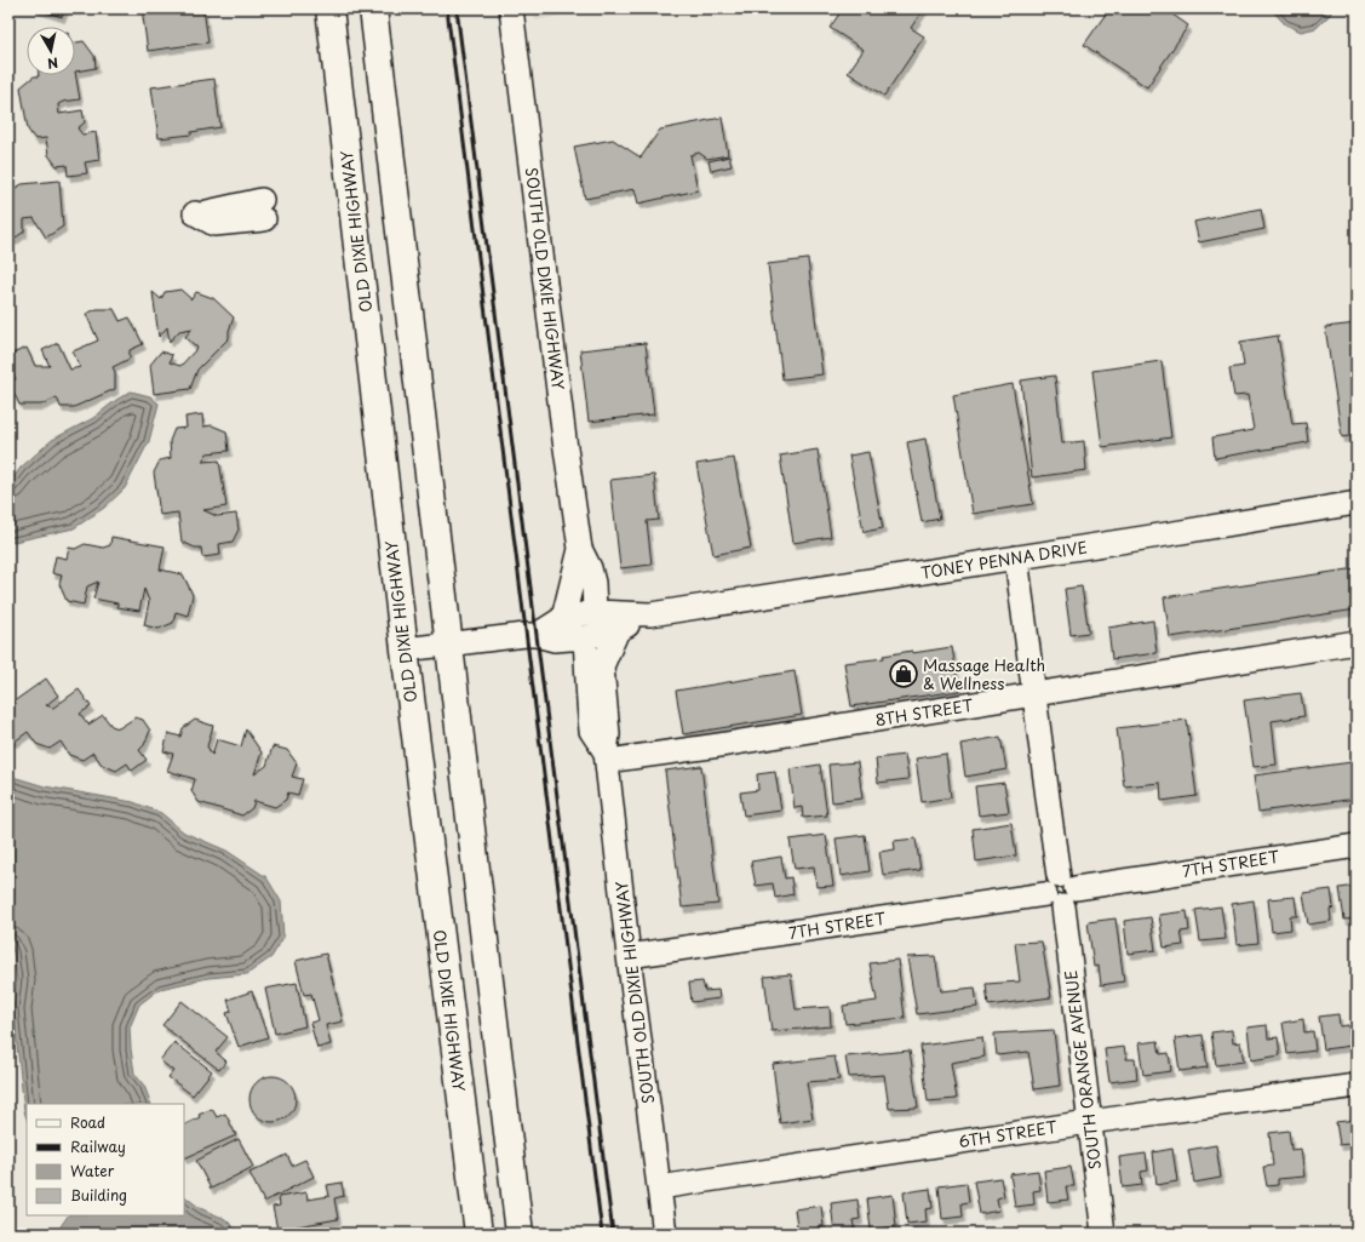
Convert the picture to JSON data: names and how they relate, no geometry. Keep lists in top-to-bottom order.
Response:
{
  "streets": {
    "main road": ["OLD DIXIE HIGHWAY"],
    "street": [
      "SOUTH OLD DIXIE HIGHWAY",
      "TONEY PENNA DRIVE",
      "8TH STREET",
      "7TH STREET",
      "SOUTH ORANGE AVENUE",
      "6TH STREET"
    ]
  },
  "crossings": [
    ["OLD DIXIE HIGHWAY", "TONEY PENNA DRIVE"],
    ["SOUTH OLD DIXIE HIGHWAY", "TONEY PENNA DRIVE"],
    ["SOUTH OLD DIXIE HIGHWAY", "8TH STREET"],
    ["SOUTH OLD DIXIE HIGHWAY", "7TH STREET"],
    ["SOUTH OLD DIXIE HIGHWAY", "6TH STREET"],
    ["TONEY PENNA DRIVE", "SOUTH ORANGE AVENUE"],
    ["8TH STREET", "SOUTH ORANGE AVENUE"],
    ["7TH STREET", "SOUTH ORANGE AVENUE"],
    ["SOUTH ORANGE AVENUE", "6TH STREET"]
  ],
  "places": {
    "shop": ["Massage Health & Wellness"]
  },
  "legend": [
    "Road",
    "Railway",
    "Water",
    "Building"
  ],
  "north": "bottom"
}
